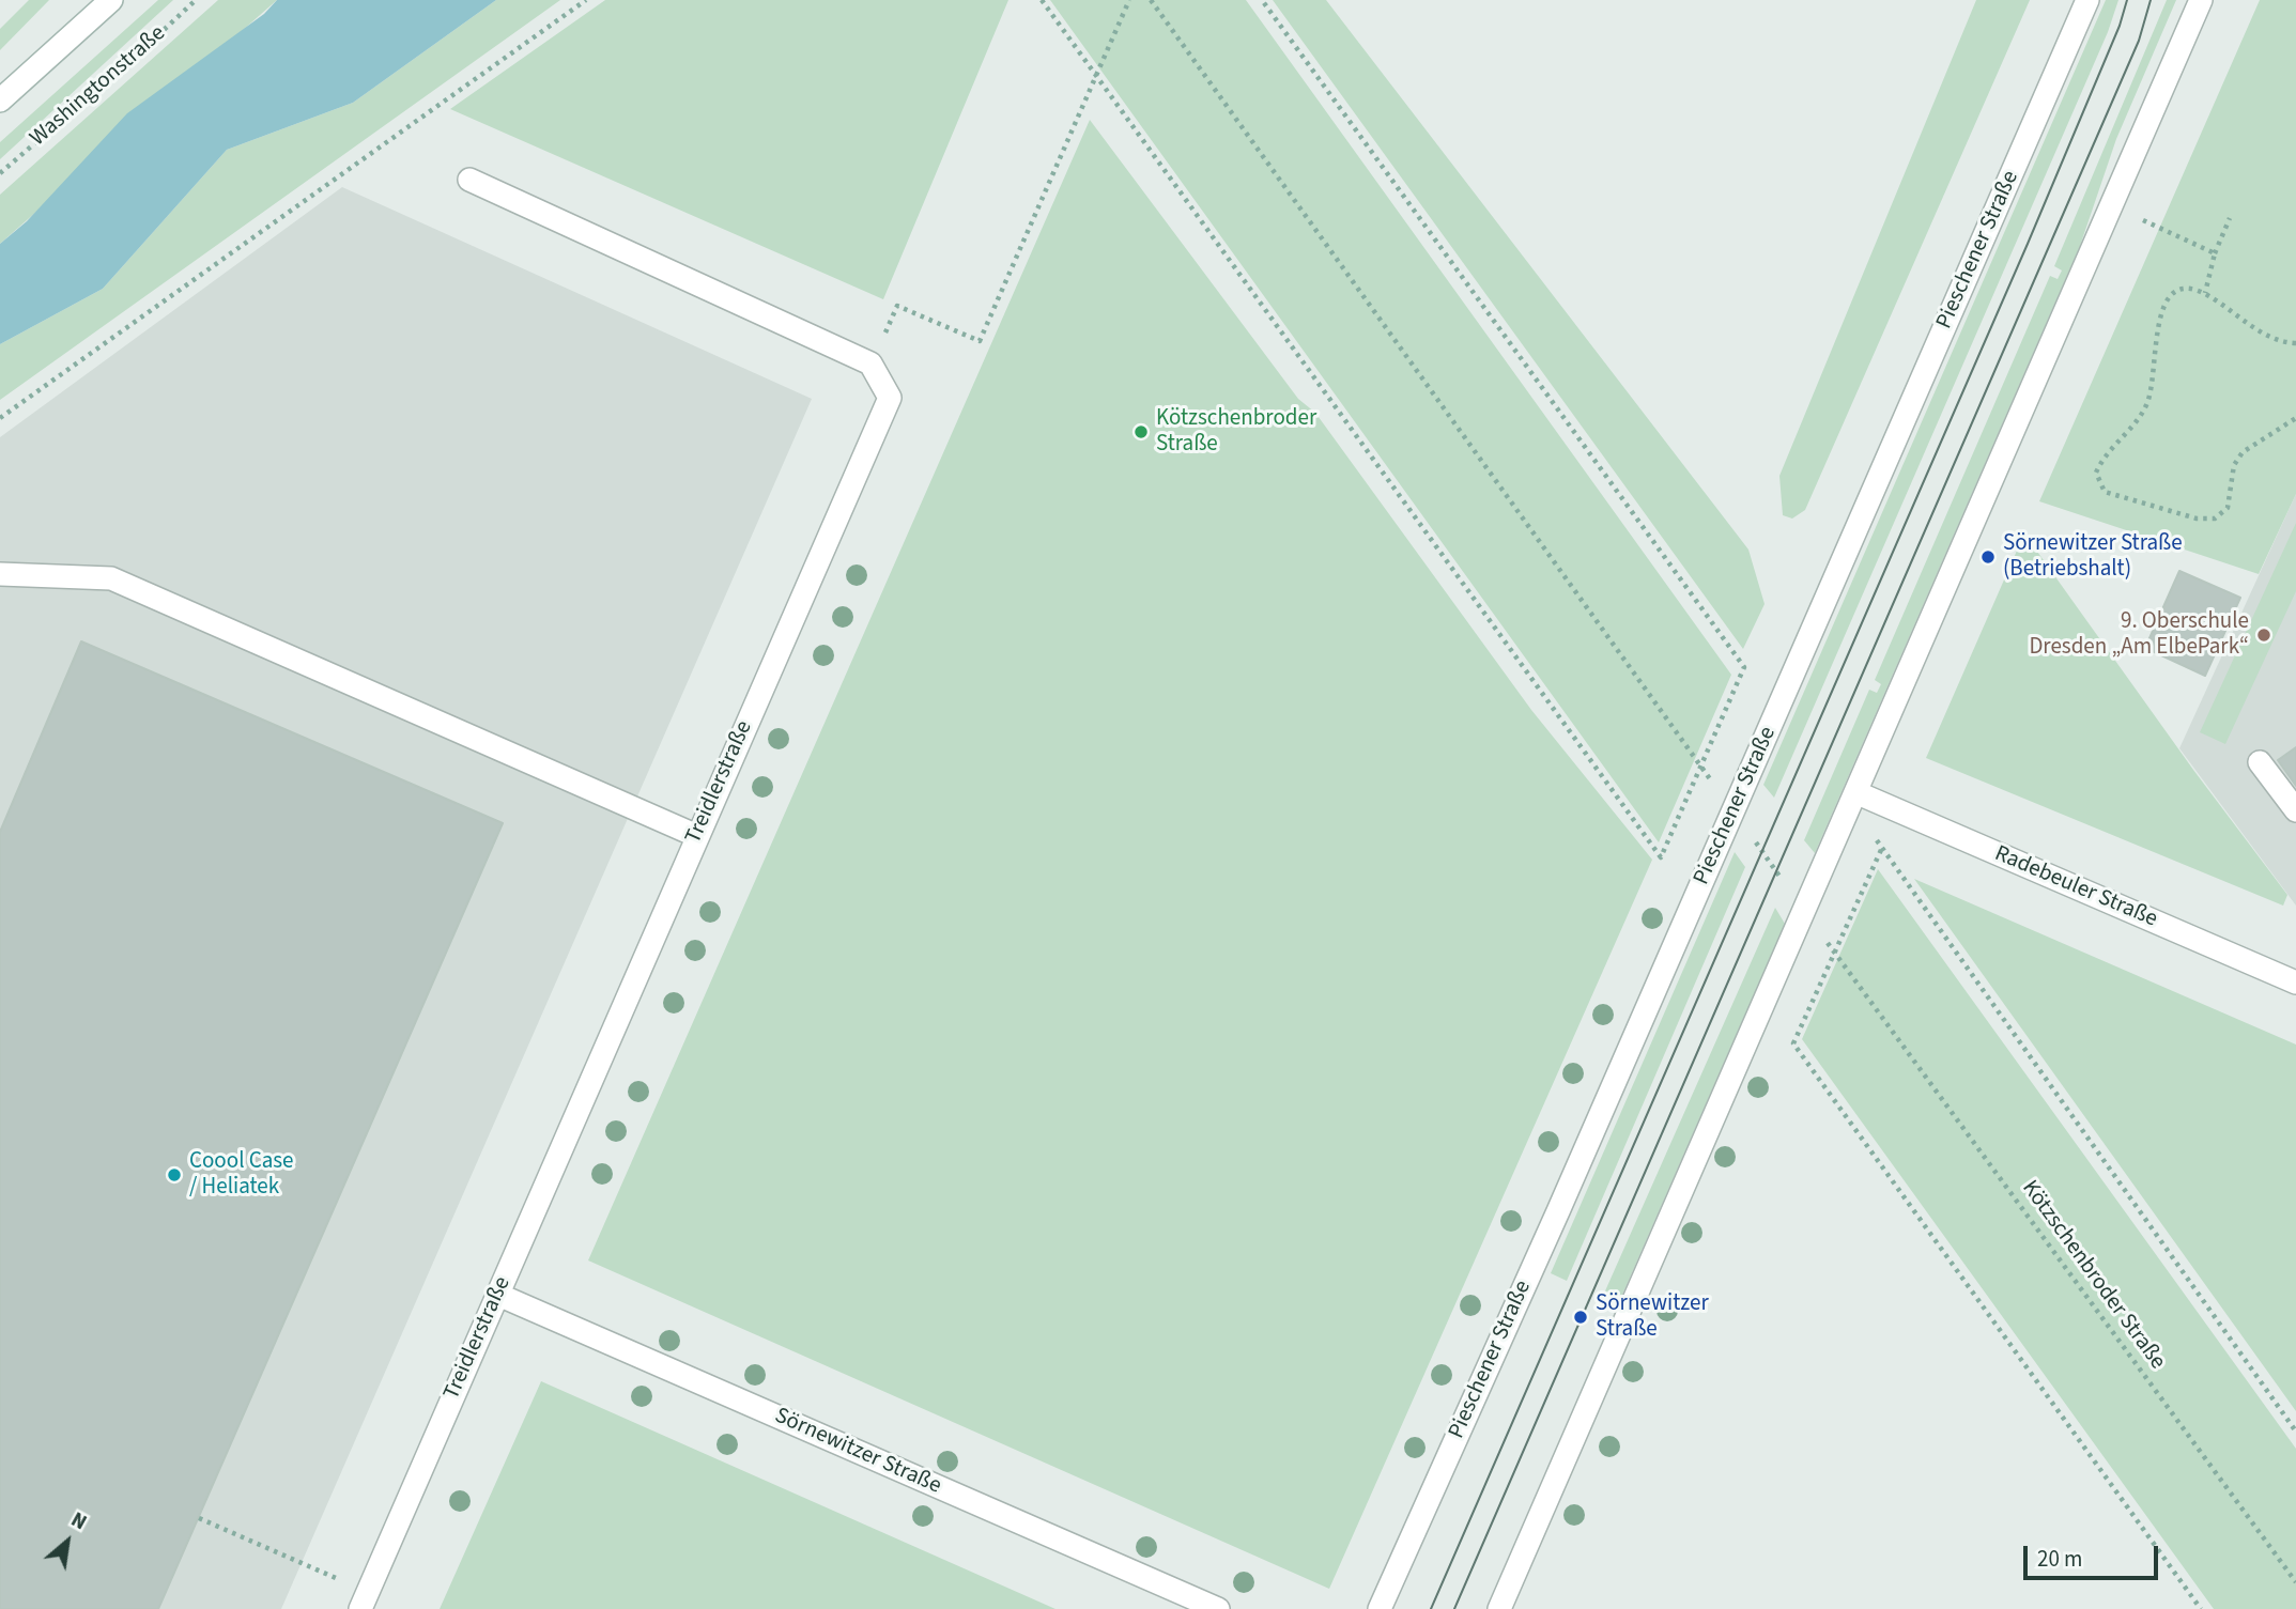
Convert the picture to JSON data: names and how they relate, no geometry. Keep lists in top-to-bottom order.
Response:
{
  "streets": {
    "street": [
      "Pieschener Straße",
      "Treidlerstraße",
      "Radebeuler Straße",
      "Sörnewitzer Straße"
    ],
    "path": ["Washingtonstraße", "Kötzschenbroder Straße"]
  },
  "crossings": [
    ["Treidlerstraße", "Sörnewitzer Straße"]
  ],
  "places": [
    "Kötzschenbroder Straße",
    "Sörnewitzer Straße (Betriebshalt)",
    "9. Oberschule Dresden „Am ElbePark“",
    "Coool Case / Heliatek",
    "Sörnewitzer Straße"
  ],
  "scale_bar": "20 m",
  "north": "top right"
}
